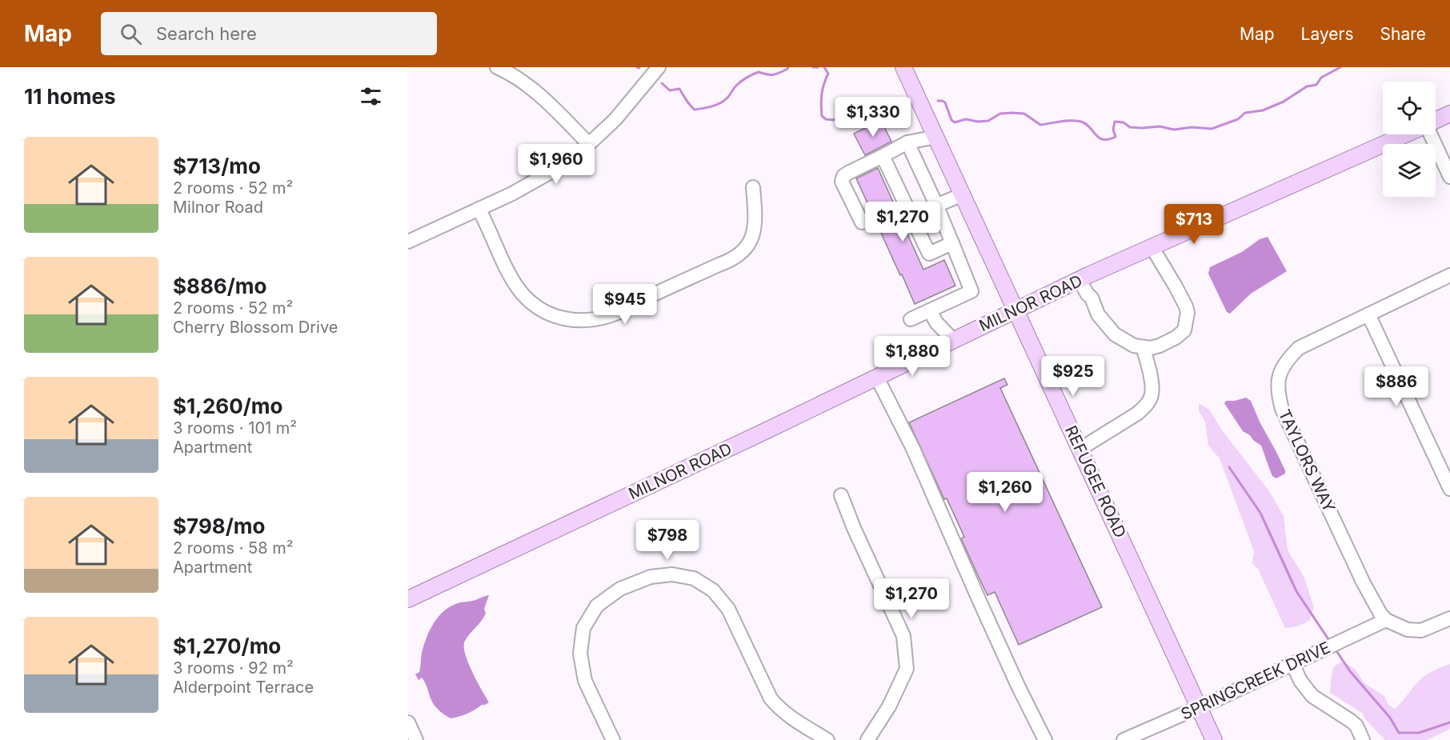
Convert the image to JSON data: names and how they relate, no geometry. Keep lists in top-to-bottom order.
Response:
{
  "streets": {
    "main road": ["MILNOR ROAD", "REFUGEE ROAD"],
    "street": ["TAYLORS WAY", "SPRINGCREEK DRIVE"]
  },
  "crossings": [
    ["MILNOR ROAD", "REFUGEE ROAD"],
    ["TAYLORS WAY", "SPRINGCREEK DRIVE"],
    ["REFUGEE ROAD", "SPRINGCREEK DRIVE"]
  ],
  "page": {
    "header": "Map",
    "search": "Search here",
    "nav": ["Map", "Layers", "Share"],
    "heading": "11 homes",
    "price": [
      "$1,330",
      "$1,960",
      "$1,270",
      "$713",
      "$945",
      "$1,880",
      "$925",
      "$886",
      "$1,260",
      "$798",
      "$1,270"
    ],
    "list": [
      {
        "name": "$713/mo",
        "note": "2 rooms · 52 m² · Milnor Road"
      },
      {
        "name": "$886/mo",
        "note": "2 rooms · 52 m² · Cherry Blossom Drive"
      },
      {
        "name": "$1,260/mo",
        "note": "3 rooms · 101 m² · Apartment"
      },
      {
        "name": "$798/mo",
        "note": "2 rooms · 58 m² · Apartment"
      },
      {
        "name": "$1,270/mo",
        "note": "3 rooms · 92 m² · Alderpoint Terrace"
      }
    ]
  }
}
